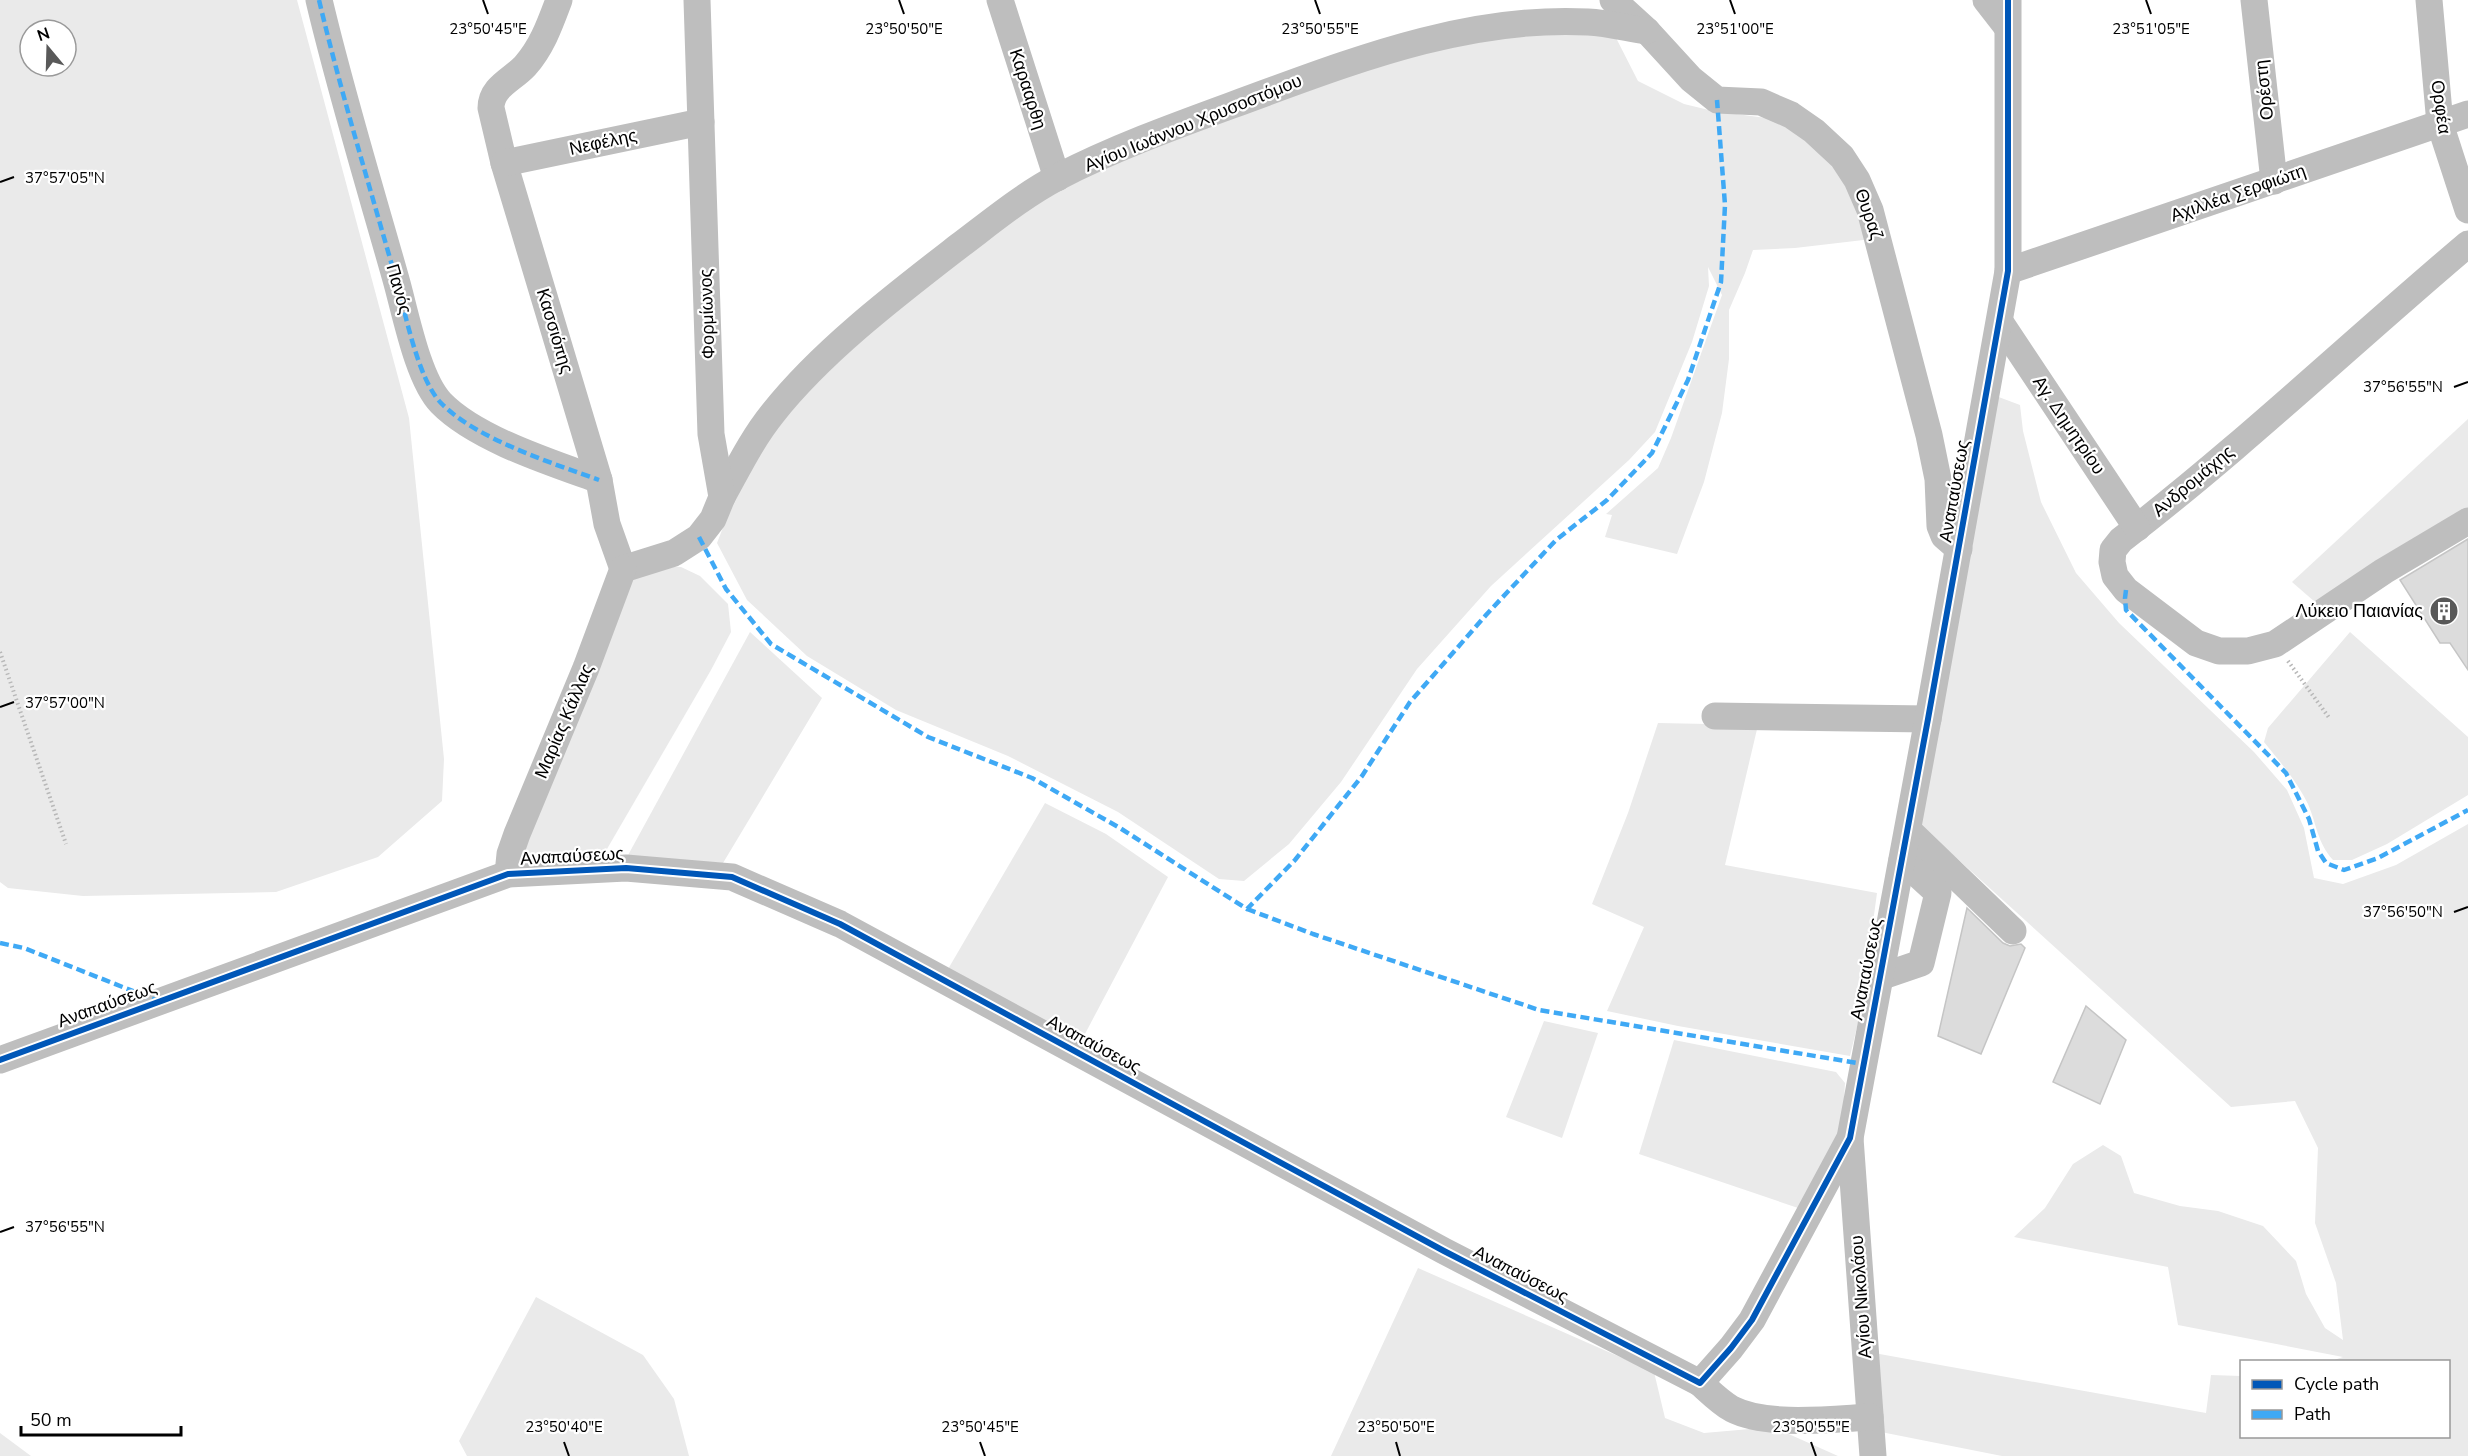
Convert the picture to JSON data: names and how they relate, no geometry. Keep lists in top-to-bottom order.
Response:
{
  "streets": {
    "street": [
      "Καρααρθη",
      "Ορέστη",
      "Ορφέα",
      "Αγίου Ιωάννου Χρυσοστόμου",
      "Νεφέλης",
      "Αχιλλέα Σερφιώτη",
      "Θυραζ",
      "Πανός",
      "Φορμίωνος",
      "Κασσιόπης",
      "Αγ. Δημητρίου",
      "Ανδρομάχης",
      "Αναπαύσεως",
      "Μαρίας Κάλλας",
      "Αγίου Νικολάου"
    ]
  },
  "crossings": [
    ["Καρααρθη", "Αγίου Ιωάννου Χρυσοστόμου"],
    ["Ορέστη", "Αχιλλέα Σερφιώτη"],
    ["Ορφέα", "Αχιλλέα Σερφιώτη"],
    ["Αγίου Ιωάννου Χρυσοστόμου", "Θυραζ"],
    ["Αγίου Ιωάννου Χρυσοστόμου", "Φορμίωνος"],
    ["Νεφέλης", "Φορμίωνος"],
    ["Νεφέλης", "Κασσιόπης"],
    ["Αχιλλέα Σερφιώτη", "Αναπαύσεως"],
    ["Θυραζ", "Αναπαύσεως"],
    ["Πανός", "Κασσιόπης"],
    ["Κασσιόπης", "Μαρίας Κάλλας"],
    ["Αγ. Δημητρίου", "Ανδρομάχης"],
    ["Αγ. Δημητρίου", "Αναπαύσεως"],
    ["Αναπαύσεως", "Μαρίας Κάλλας"],
    ["Αναπαύσεως", "Αγίου Νικολάου"]
  ],
  "places": {
    "building": ["Λύκειο Παιανίας"]
  },
  "legend": ["Cycle path", "Path"],
  "scale_bar": "50 m",
  "north": "top",
  "coordinates": [
    "23°51'05\"E",
    "23°50'45\"E",
    "23°50'50\"E",
    "23°50'55\"E",
    "23°51'00\"E",
    "37°57'05\"N",
    "37°56'55\"N",
    "37°57'00\"N",
    "37°56'50\"N",
    "23°50'40\"E"
  ]
}
